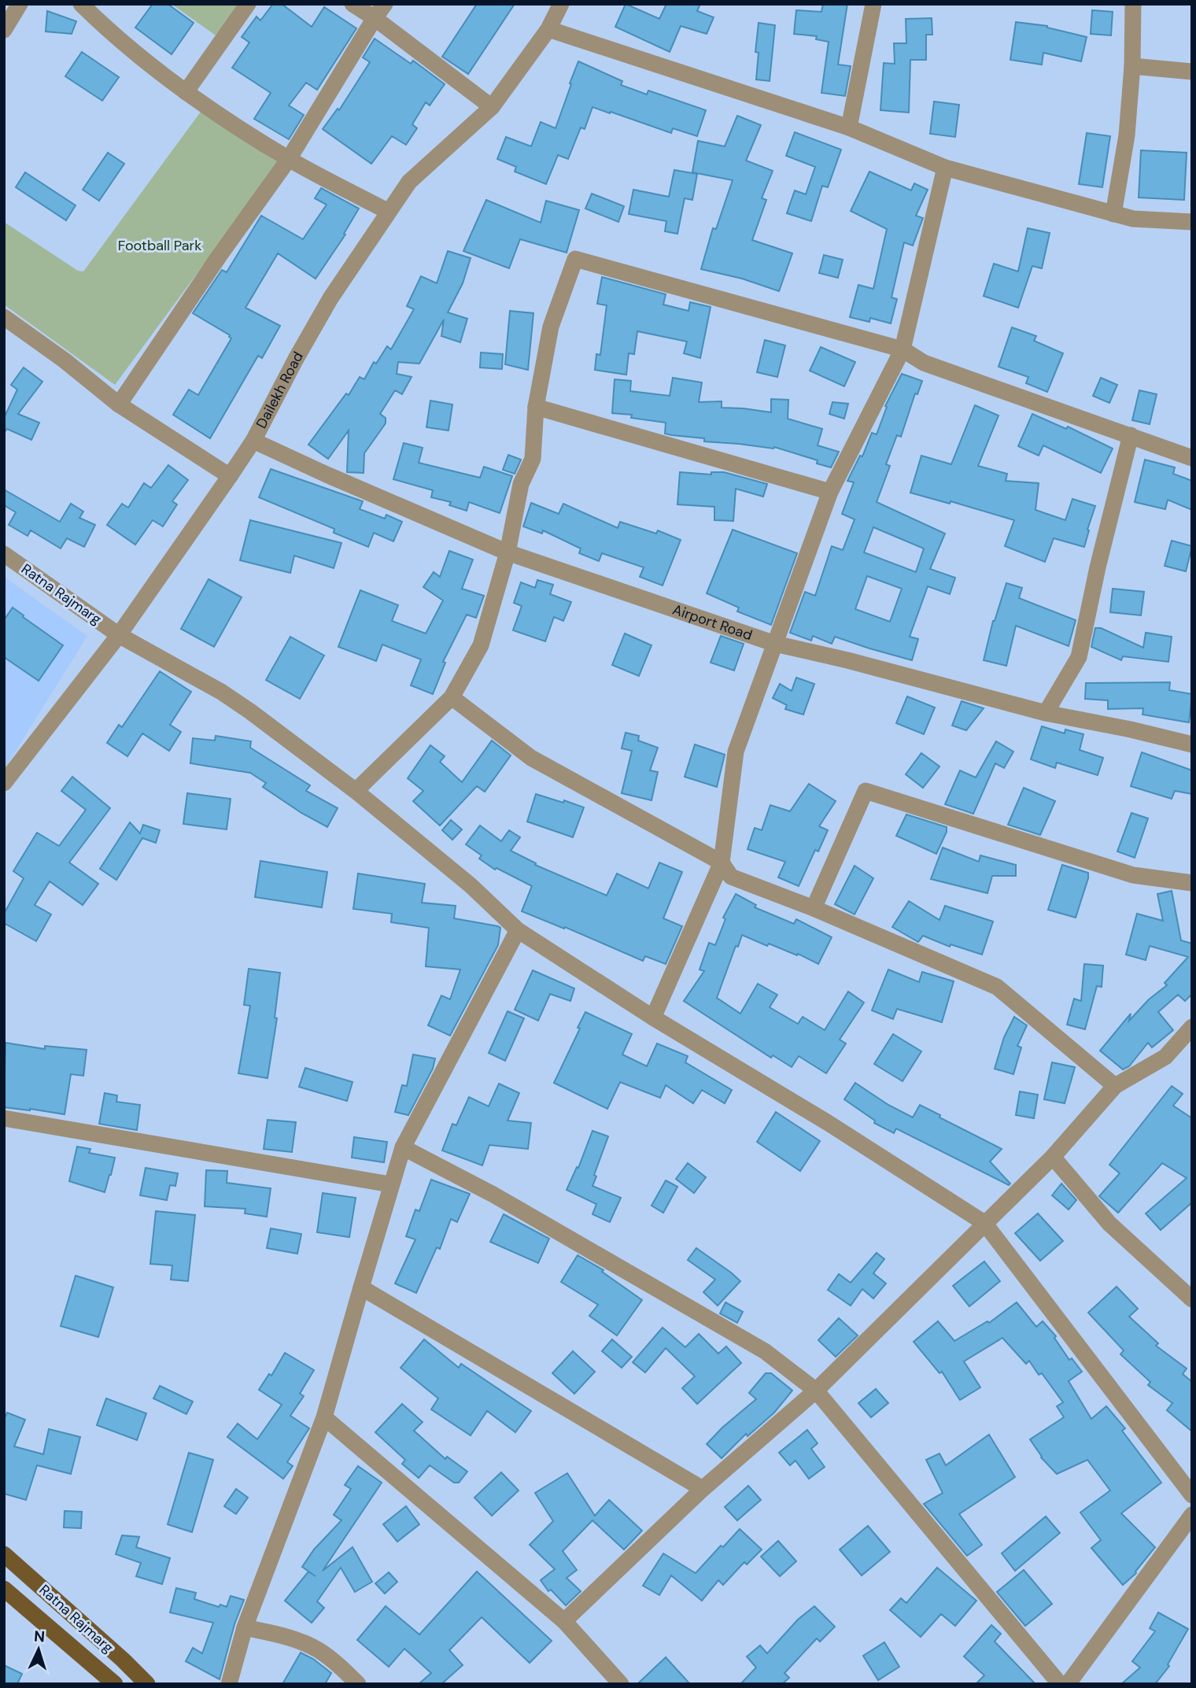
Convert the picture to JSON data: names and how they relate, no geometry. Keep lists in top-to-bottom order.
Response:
{
  "streets": {
    "main road": ["Ratna Rajmarg"],
    "street": ["Dailekh Road", "Airport Road"]
  },
  "crossings": [
    ["Dailekh Road", "Ratna Rajmarg"],
    ["Dailekh Road", "Airport Road"]
  ],
  "parks": ["Football Park"],
  "north": "top"
}
